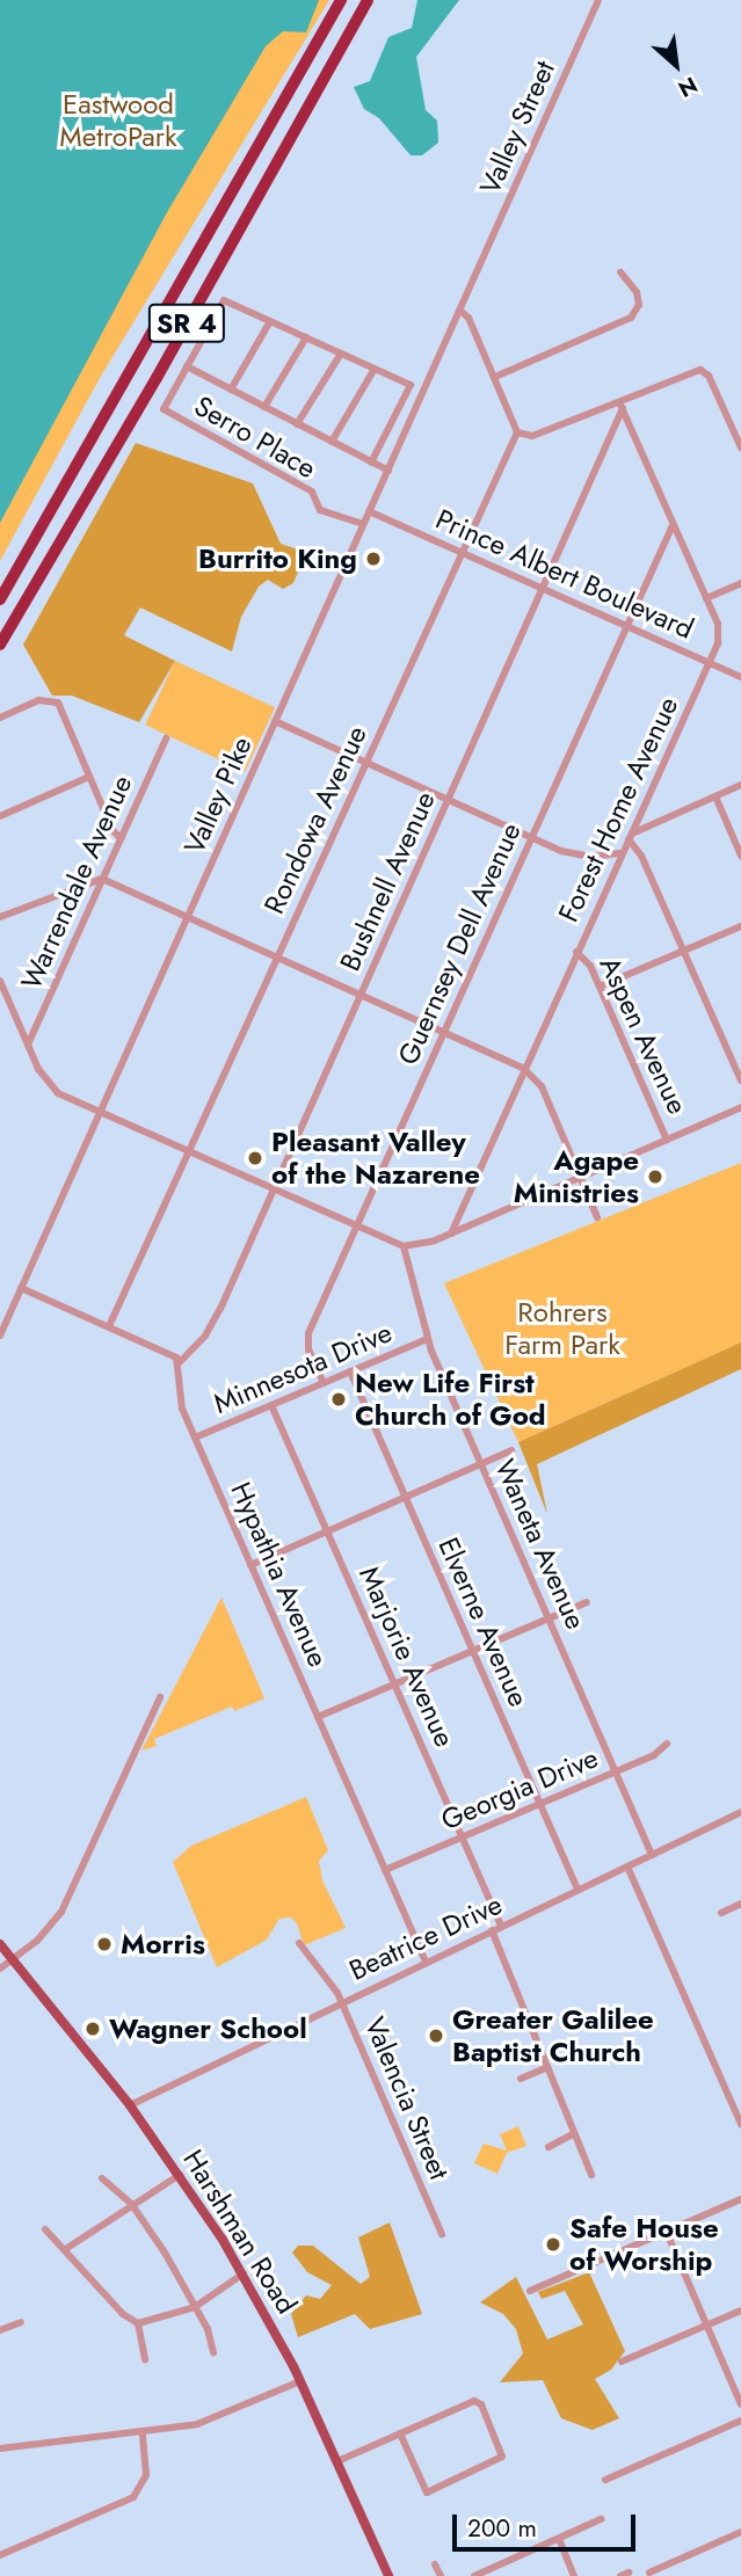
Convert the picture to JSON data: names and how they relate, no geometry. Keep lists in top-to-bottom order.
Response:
{
  "streets": {
    "highway": ["SR 4"],
    "main road": ["Harshman Road"],
    "street": [
      "Valley Street",
      "Serro Place",
      "Prince Albert Boulevard",
      "Valley Pike",
      "Forest Home Avenue",
      "Rondowa Avenue",
      "Bushnell Avenue",
      "Warrendale Avenue",
      "Guernsey Dell Avenue",
      "Aspen Avenue",
      "Minnesota Drive",
      "Waneta Avenue",
      "Hypathia Avenue",
      "Elverne Avenue",
      "Marjorie Avenue",
      "Georgia Drive",
      "Beatrice Drive",
      "Valencia Street"
    ]
  },
  "crossings": [
    ["Valley Street", "Valley Pike"],
    ["Serro Place", "Valley Pike"],
    ["Prince Albert Boulevard", "Valley Pike"],
    ["Prince Albert Boulevard", "Forest Home Avenue"],
    ["Prince Albert Boulevard", "Rondowa Avenue"],
    ["Prince Albert Boulevard", "Bushnell Avenue"],
    ["Prince Albert Boulevard", "Guernsey Dell Avenue"],
    ["Forest Home Avenue", "Bushnell Avenue"],
    ["Forest Home Avenue", "Guernsey Dell Avenue"],
    ["Forest Home Avenue", "Aspen Avenue"],
    ["Bushnell Avenue", "Hypathia Avenue"],
    ["Guernsey Dell Avenue", "Minnesota Drive"],
    ["Minnesota Drive", "Waneta Avenue"],
    ["Minnesota Drive", "Hypathia Avenue"],
    ["Minnesota Drive", "Elverne Avenue"],
    ["Minnesota Drive", "Marjorie Avenue"],
    ["Waneta Avenue", "Georgia Drive"],
    ["Waneta Avenue", "Beatrice Drive"],
    ["Hypathia Avenue", "Georgia Drive"],
    ["Hypathia Avenue", "Beatrice Drive"],
    ["Elverne Avenue", "Georgia Drive"],
    ["Elverne Avenue", "Beatrice Drive"],
    ["Marjorie Avenue", "Georgia Drive"],
    ["Marjorie Avenue", "Beatrice Drive"],
    ["Beatrice Drive", "Valencia Street"],
    ["Beatrice Drive", "Harshman Road"]
  ],
  "parks": ["Eastwood MetroPark", "Rohrers Farm Park"],
  "places": [
    "Burrito King",
    "Pleasant Valley of the Nazarene",
    "Agape Ministries",
    "New Life First Church of God",
    "Morris",
    "Wagner School",
    "Greater Galilee Baptist Church",
    "Safe House of Worship"
  ],
  "scale_bar": "200 m",
  "north": "bottom right"
}
